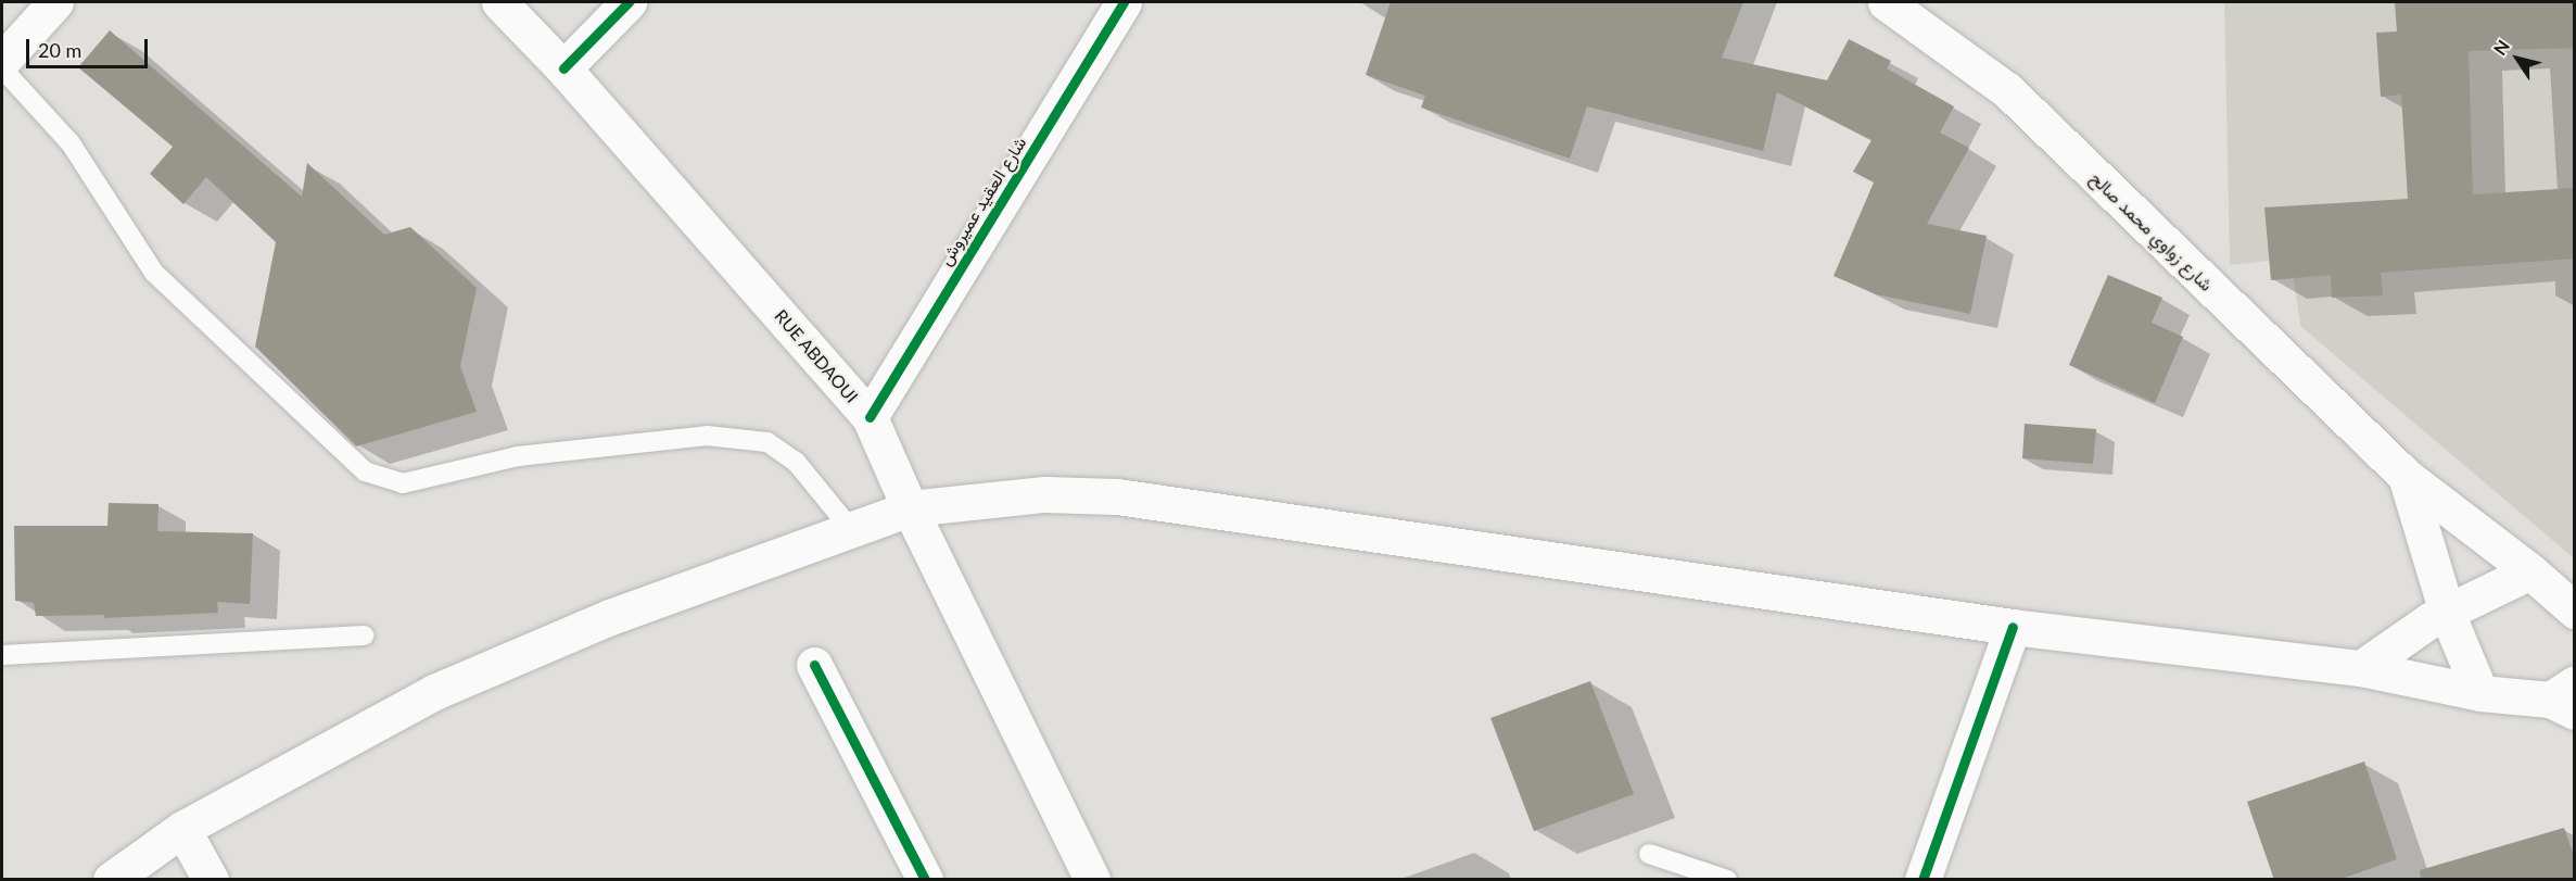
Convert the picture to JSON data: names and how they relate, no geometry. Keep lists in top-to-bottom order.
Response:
{
  "streets": {
    "main road": ["شارع العقيد عميروش", "شارع زواوي محمد صالح", "RUE ABDAOUI"]
  },
  "crossings": [
    ["شارع العقيد عميروش", "RUE ABDAOUI"]
  ],
  "scale_bar": "20 m",
  "north": "top left"
}
